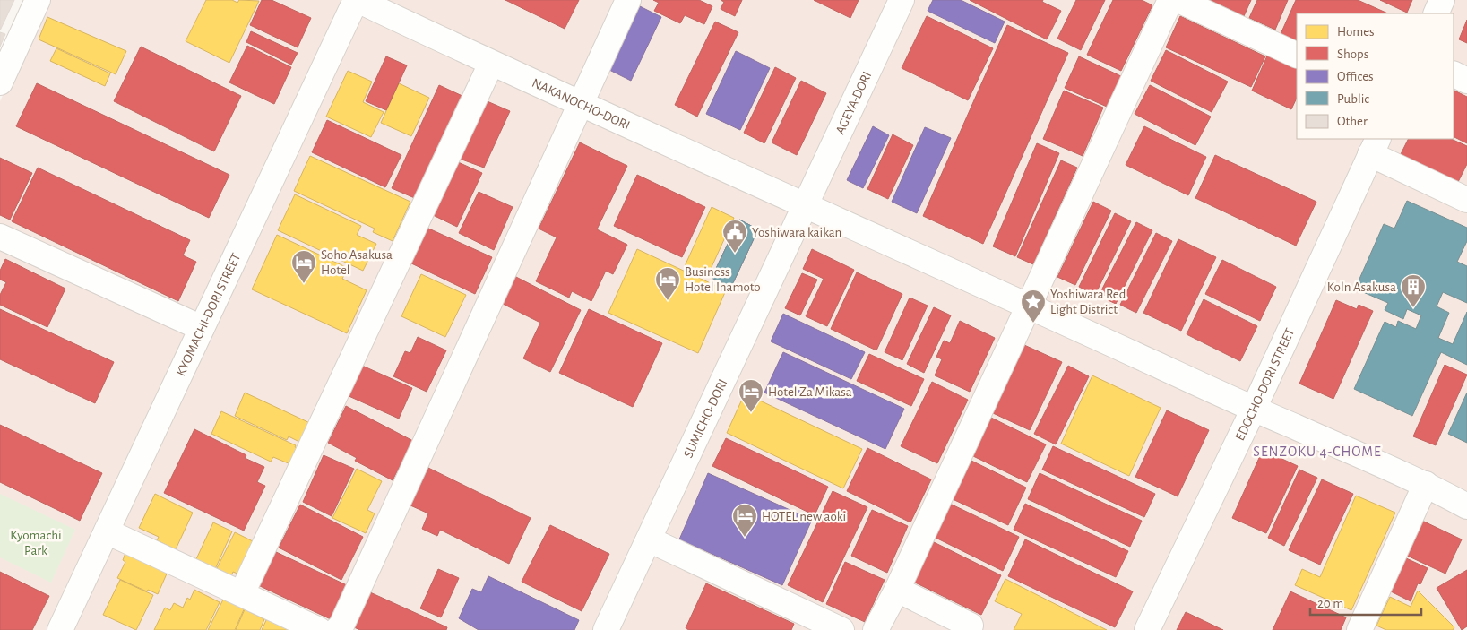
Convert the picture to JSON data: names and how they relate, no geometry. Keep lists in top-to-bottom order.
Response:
{
  "streets": {
    "street": [
      "AGEYA-DORI",
      "NAKANOCHO-DORI",
      "KYOMACHI-DORI STREET",
      "EDOCHO-DORI STREET",
      "SUMICHO-DORI"
    ]
  },
  "crossings": [
    ["AGEYA-DORI", "NAKANOCHO-DORI"],
    ["AGEYA-DORI", "SUMICHO-DORI"],
    ["NAKANOCHO-DORI", "KYOMACHI-DORI STREET"],
    ["NAKANOCHO-DORI", "EDOCHO-DORI STREET"],
    ["NAKANOCHO-DORI", "SUMICHO-DORI"]
  ],
  "districts": ["SENZOKU 4-CHOME"],
  "parks": ["Kyomachi Park"],
  "places": {
    "public building": ["Yoshiwara kaikan"],
    "hotel": [
      "Soho Asakusa Hotel",
      "Business Hotel Inamoto",
      "Hotel Za Mikasa",
      "HOTEL new aoki"
    ],
    "building": ["Koln Asakusa"],
    "place": ["Yoshiwara Red Light District"]
  },
  "legend": [
    "Homes",
    "Shops",
    "Offices",
    "Public",
    "Other"
  ],
  "scale_bar": "20 m"
}
